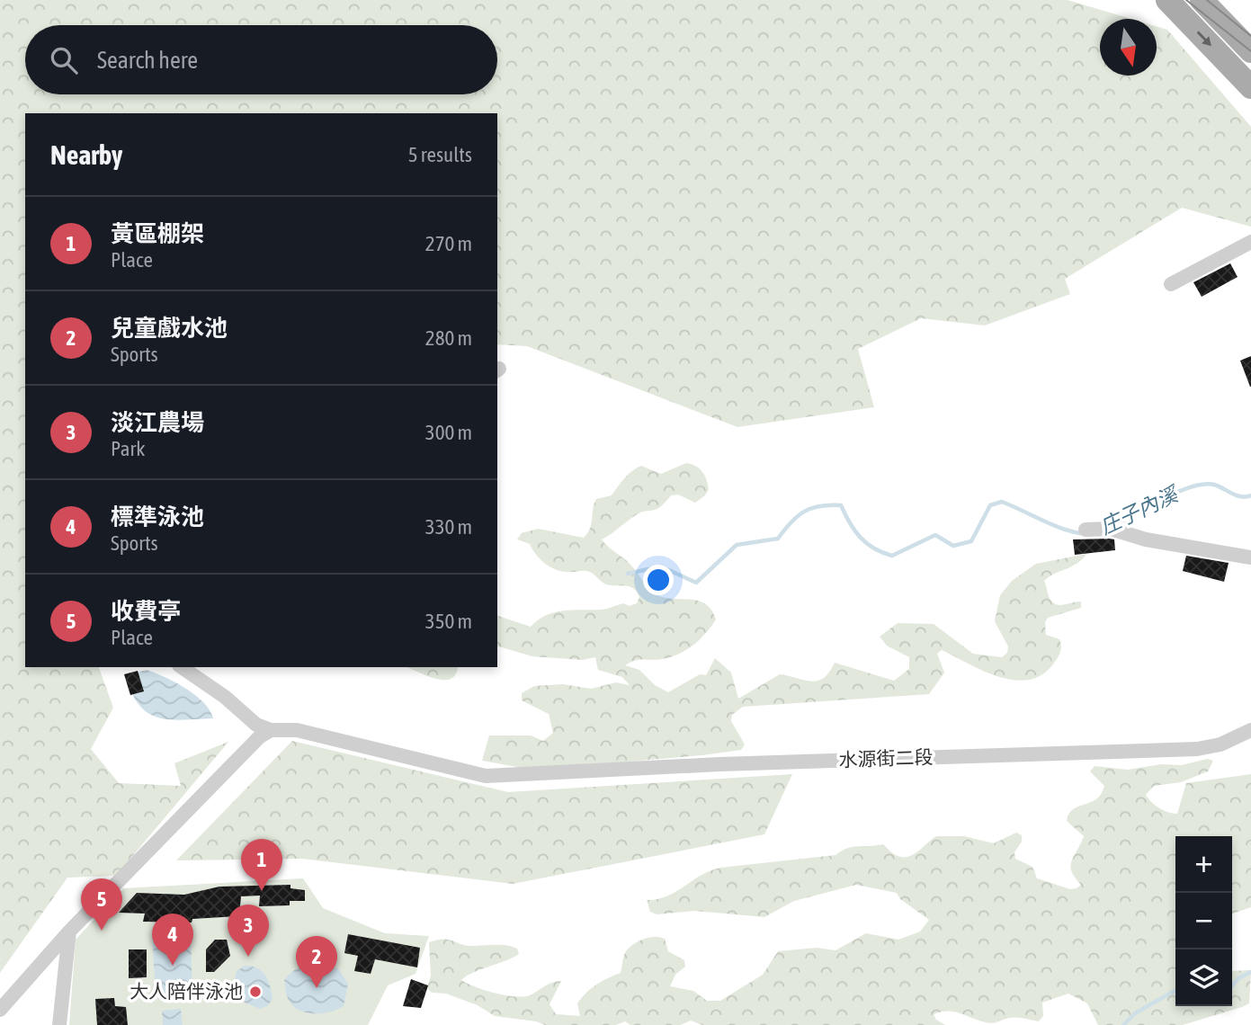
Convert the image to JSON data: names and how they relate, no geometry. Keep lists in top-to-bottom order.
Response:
{
  "streets": {
    "street": ["水源街二段"]
  },
  "water": ["庄子內溪"],
  "places": ["大人陪伴泳池"],
  "north": "bottom",
  "page": {
    "search": "Search here",
    "heading": ["Nearby", "5 results"],
    "list": [
      {
        "mark": "1",
        "name": "黃區棚架",
        "note": "Place",
        "value": "270 m"
      },
      {
        "mark": "2",
        "name": "兒童戲水池",
        "note": "Sports",
        "value": "280 m"
      },
      {
        "mark": "3",
        "name": "淡江農場",
        "note": "Park",
        "value": "300 m"
      },
      {
        "mark": "4",
        "name": "標準泳池",
        "note": "Sports",
        "value": "330 m"
      },
      {
        "mark": "5",
        "name": "收費亭",
        "note": "Place",
        "value": "350 m"
      }
    ],
    "map_buttons": ["+", "−"],
    "pins": [
      "1",
      "5",
      "3",
      "4",
      "2"
    ]
  }
}
